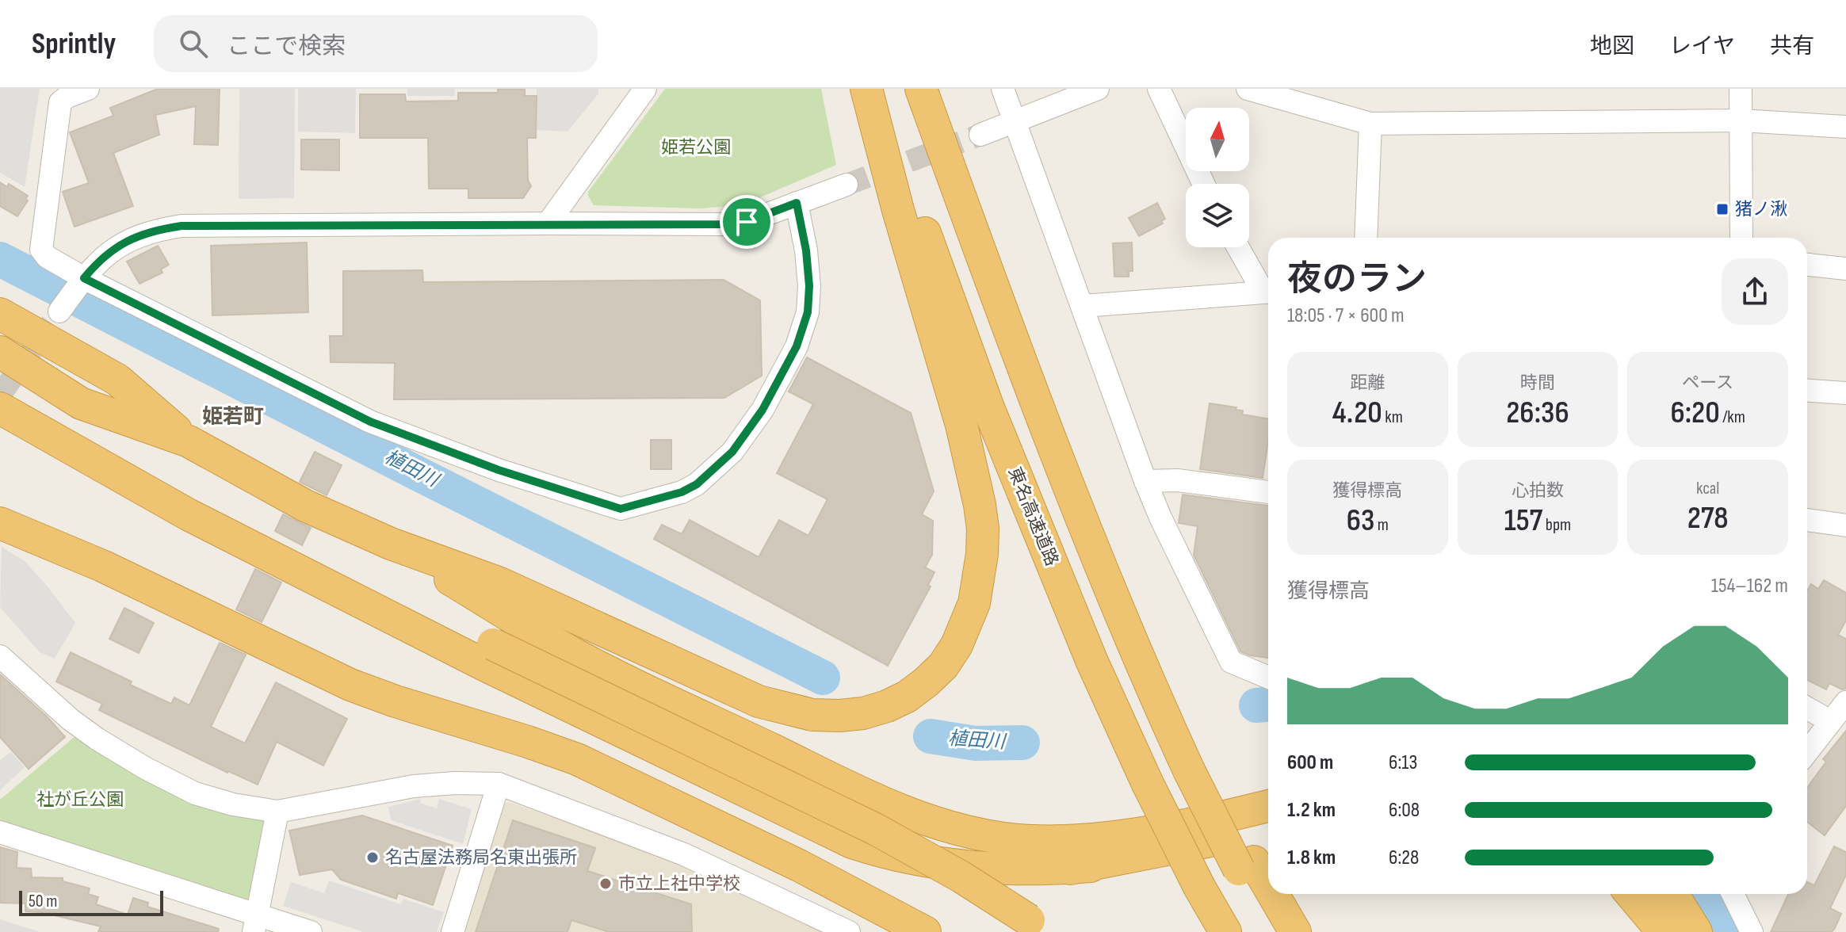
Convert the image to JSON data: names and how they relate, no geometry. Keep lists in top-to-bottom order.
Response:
{
  "streets": {
    "highway": ["東名高速道路"]
  },
  "districts": ["姫若町"],
  "water": ["植田川"],
  "parks": ["姫若公園", "社が丘公園"],
  "places": {
    "transit": ["猪ノ湫"],
    "other": ["名古屋法務局名東出張所", "市立上社中学校"]
  },
  "scale_bar": "50 m",
  "north": "top",
  "page": {
    "header": "Sprintly",
    "search": "ここで検索",
    "nav": ["地図", "レイヤ", "共有"],
    "heading": ["夜のラン", "18:05 · 7 × 600 m"],
    "stats": [
      ["距離", "4.20 km"],
      ["時間", "26:36"],
      ["ペース", "6:20 /km"],
      ["獲得標高", "63 m"],
      ["心拍数", "157 bpm"],
      ["kcal", "278"]
    ],
    "chart": ["獲得標高", "154–162 m"],
    "list": [
      {
        "name": "600 m",
        "note": "6:13"
      },
      {
        "name": "1.2 km",
        "note": "6:08"
      },
      {
        "name": "1.8 km",
        "note": "6:28"
      }
    ],
    "scale": "50 m"
  }
}
